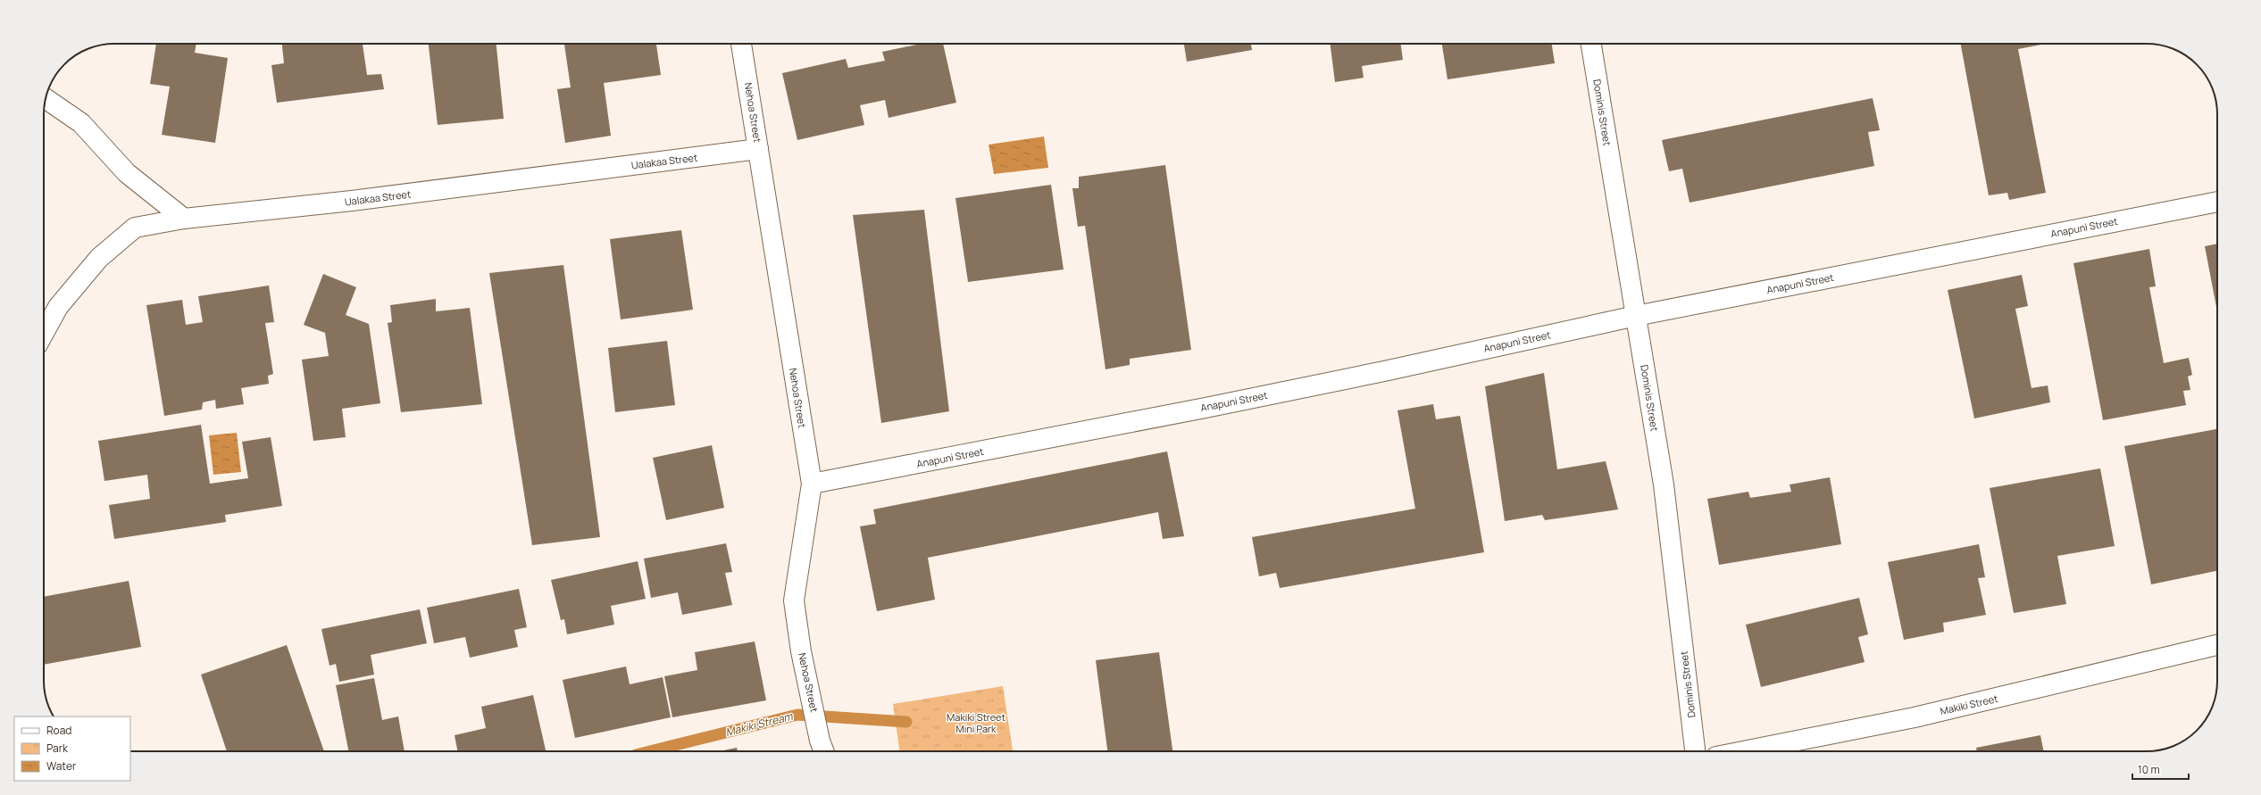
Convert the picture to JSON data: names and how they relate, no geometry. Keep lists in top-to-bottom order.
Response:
{
  "streets": {
    "street": [
      "Nehoa Street",
      "Dominis Street",
      "Ualakaa Street",
      "Anapuni Street",
      "Makiki Street"
    ]
  },
  "crossings": [
    ["Nehoa Street", "Ualakaa Street"],
    ["Nehoa Street", "Anapuni Street"],
    ["Dominis Street", "Anapuni Street"]
  ],
  "water": ["Makiki Stream"],
  "parks": ["Makiki Street Mini Park"],
  "legend": ["Road", "Park", "Water"],
  "scale_bar": "10 m"
}
